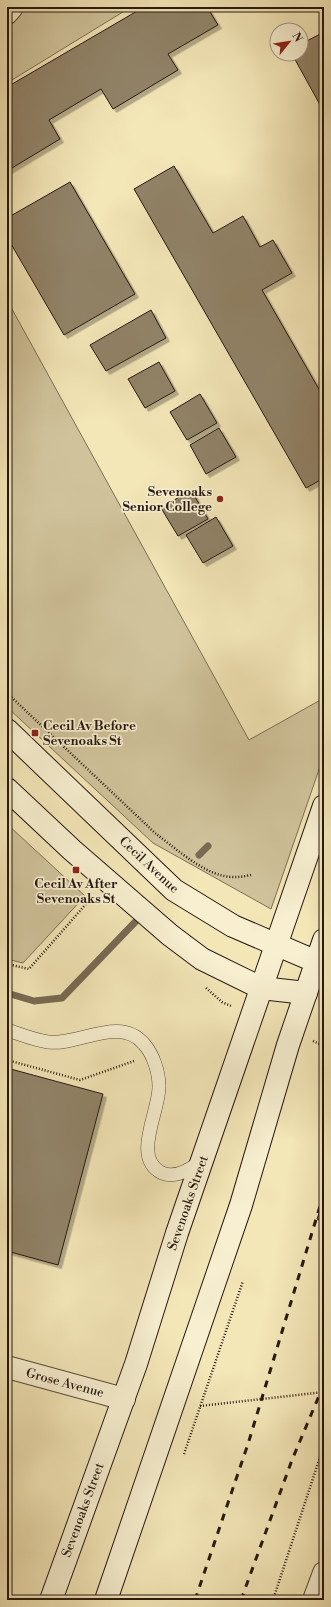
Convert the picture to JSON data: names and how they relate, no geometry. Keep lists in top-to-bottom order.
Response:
{
  "streets": {
    "main road": ["Cecil Avenue", "Sevenoaks Street", "Grose Avenue"]
  },
  "crossings": [
    ["Cecil Avenue", "Sevenoaks Street"],
    ["Sevenoaks Street", "Grose Avenue"]
  ],
  "places": {
    "other": ["Sevenoaks Senior College"],
    "transit": ["Cecil Av Before Sevenoaks St", "Cecil Av After Sevenoaks St"]
  },
  "north": "top right"
}
